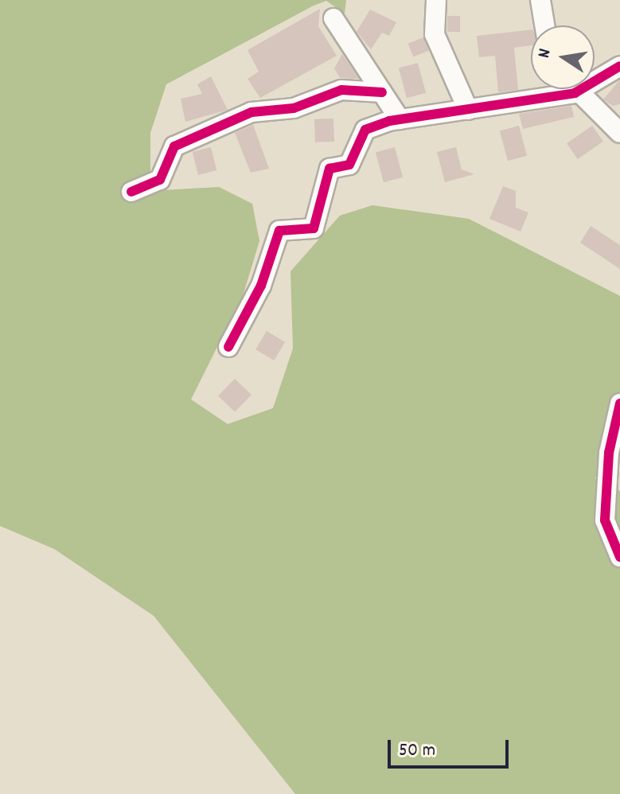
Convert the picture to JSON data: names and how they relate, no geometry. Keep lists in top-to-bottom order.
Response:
{
  "scale_bar": "50 m",
  "north": "left"
}
